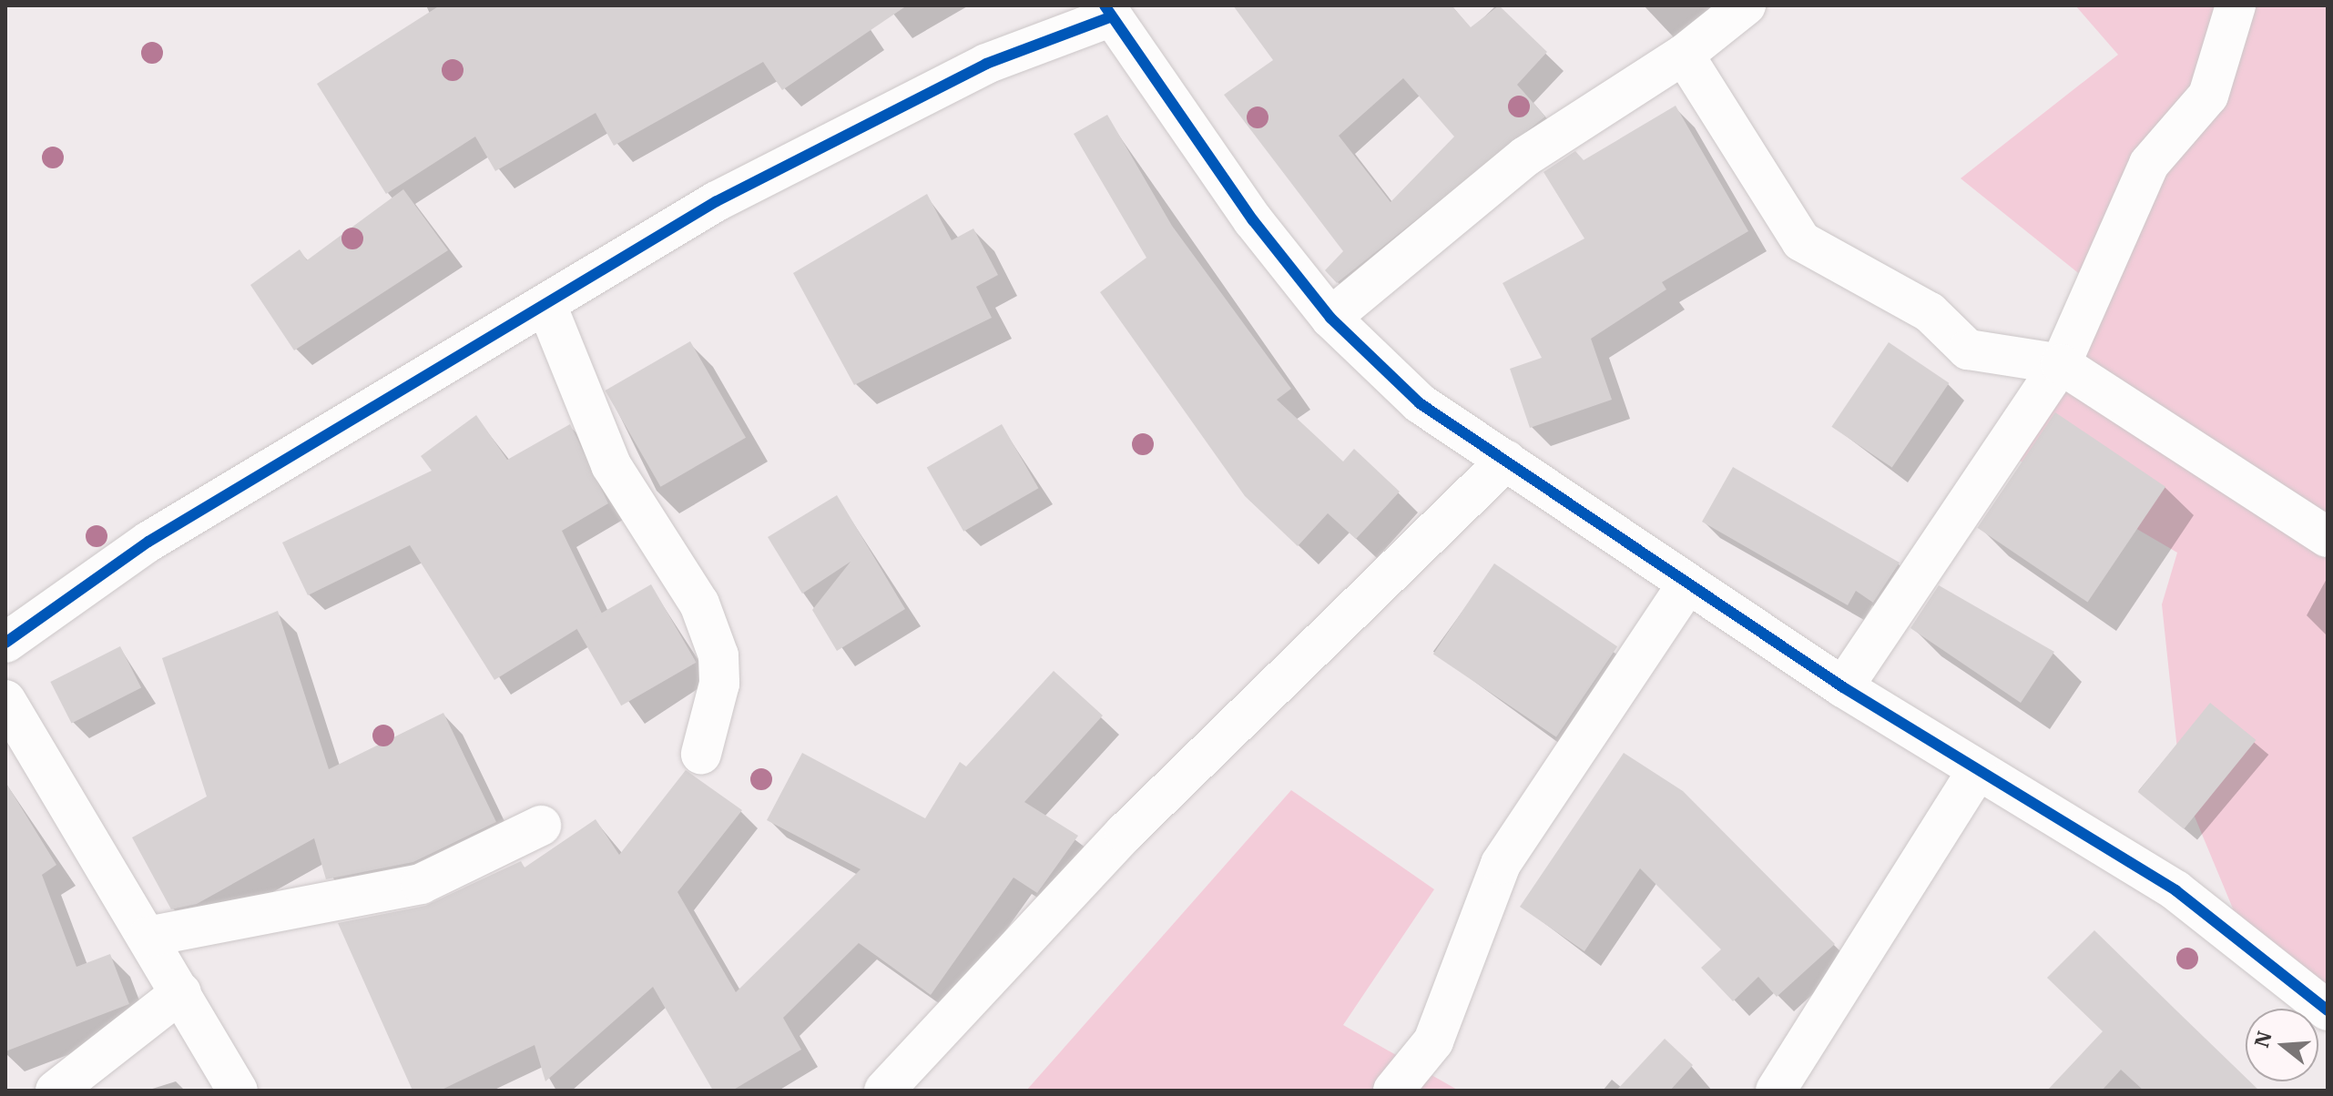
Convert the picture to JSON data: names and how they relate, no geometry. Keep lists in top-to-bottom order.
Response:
{
  "north": "left"
}
